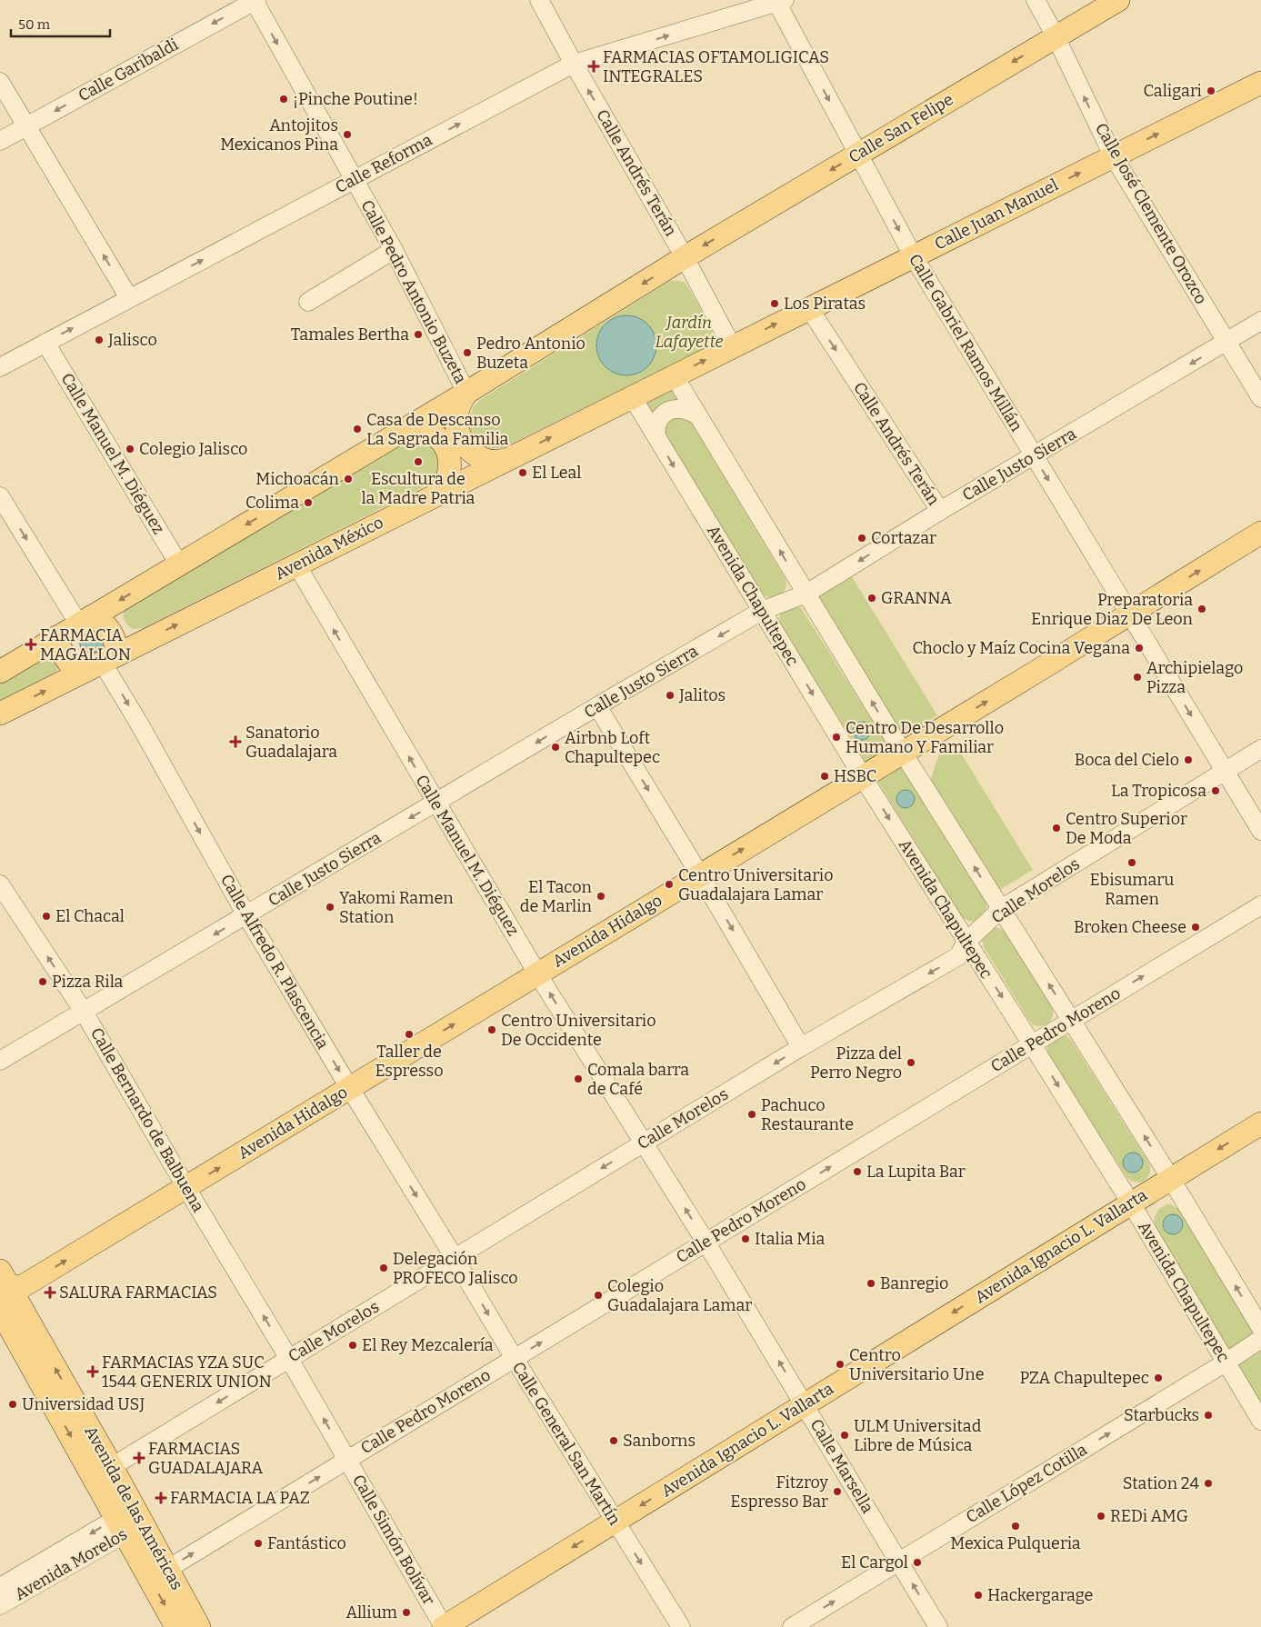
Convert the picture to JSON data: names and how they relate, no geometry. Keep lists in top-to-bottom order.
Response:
{
  "streets": {
    "main road": [
      "Calle San Felipe",
      "Calle Juan Manuel",
      "Avenida México",
      "Avenida Hidalgo",
      "Avenida Ignacio L. Vallarta",
      "Avenida de las Américas"
    ],
    "street": [
      "Calle Garibaldi",
      "Calle Reforma",
      "Calle Andrés Terán",
      "Calle José Clemente Orozco",
      "Calle Pedro Antonio Buzeta",
      "Calle Gabriel Ramos Millán",
      "Calle Manuel M. Diéguez",
      "Calle Justo Sierra",
      "Avenida Chapultepec",
      "Calle Morelos",
      "Calle Alfredo R. Plascencia",
      "Calle Pedro Moreno",
      "Calle Bernardo de Balbuena",
      "Calle General San Martín",
      "Calle Marsella",
      "Calle López Cotilla",
      "Calle Simón Bolívar",
      "Avenida Morelos"
    ]
  },
  "crossings": [
    ["Calle Garibaldi", "Calle Pedro Antonio Buzeta"],
    ["Calle San Felipe", "Calle Andrés Terán"],
    ["Calle San Felipe", "Calle José Clemente Orozco"],
    ["Calle San Felipe", "Calle Gabriel Ramos Millán"],
    ["Calle Reforma", "Calle Andrés Terán"],
    ["Calle Reforma", "Calle Pedro Antonio Buzeta"],
    ["Calle Reforma", "Calle Gabriel Ramos Millán"],
    ["Calle Reforma", "Calle Manuel M. Diéguez"],
    ["Calle Andrés Terán", "Calle Juan Manuel"],
    ["Calle Andrés Terán", "Calle Justo Sierra"],
    ["Calle Andrés Terán", "Avenida México"],
    ["Calle José Clemente Orozco", "Calle Juan Manuel"],
    ["Calle José Clemente Orozco", "Calle Justo Sierra"],
    ["Calle Juan Manuel", "Calle Gabriel Ramos Millán"],
    ["Calle Juan Manuel", "Avenida México"],
    ["Calle Gabriel Ramos Millán", "Calle Justo Sierra"],
    ["Calle Gabriel Ramos Millán", "Calle Morelos"],
    ["Calle Gabriel Ramos Millán", "Avenida Hidalgo"],
    ["Calle Manuel M. Diéguez", "Calle Justo Sierra"],
    ["Calle Manuel M. Diéguez", "Avenida México"],
    ["Calle Manuel M. Diéguez", "Calle Morelos"],
    ["Calle Manuel M. Diéguez", "Avenida Hidalgo"],
    ["Calle Manuel M. Diéguez", "Calle Marsella"],
    ["Calle Justo Sierra", "Avenida Chapultepec"],
    ["Calle Justo Sierra", "Calle Alfredo R. Plascencia"],
    ["Calle Justo Sierra", "Calle Bernardo de Balbuena"],
    ["Avenida México", "Avenida Chapultepec"],
    ["Avenida México", "Calle Alfredo R. Plascencia"],
    ["Avenida Chapultepec", "Calle Morelos"],
    ["Avenida Chapultepec", "Avenida Hidalgo"],
    ["Avenida Chapultepec", "Calle Pedro Moreno"],
    ["Avenida Chapultepec", "Avenida Ignacio L. Vallarta"],
    ["Avenida Chapultepec", "Calle López Cotilla"],
    ["Calle Morelos", "Calle Alfredo R. Plascencia"],
    ["Calle Morelos", "Calle Bernardo de Balbuena"],
    ["Calle Morelos", "Calle General San Martín"],
    ["Calle Morelos", "Calle Marsella"],
    ["Calle Morelos", "Avenida de las Américas"],
    ["Calle Morelos", "Calle Simón Bolívar"],
    ["Avenida Hidalgo", "Calle Alfredo R. Plascencia"],
    ["Avenida Hidalgo", "Calle Bernardo de Balbuena"],
    ["Avenida Hidalgo", "Avenida de las Américas"],
    ["Calle Alfredo R. Plascencia", "Calle General San Martín"],
    ["Calle Pedro Moreno", "Calle General San Martín"],
    ["Calle Pedro Moreno", "Calle Marsella"],
    ["Calle Pedro Moreno", "Avenida de las Américas"],
    ["Calle Pedro Moreno", "Calle Simón Bolívar"],
    ["Calle Bernardo de Balbuena", "Calle Simón Bolívar"],
    ["Avenida Ignacio L. Vallarta", "Calle General San Martín"],
    ["Avenida Ignacio L. Vallarta", "Calle Marsella"],
    ["Avenida Ignacio L. Vallarta", "Calle Simón Bolívar"],
    ["Calle Marsella", "Calle López Cotilla"],
    ["Avenida de las Américas", "Avenida Morelos"]
  ],
  "one_way": [
    "Calle Garibaldi",
    "Calle San Felipe",
    "Calle Reforma",
    "Calle Juan Manuel",
    "Calle Pedro Antonio Buzeta",
    "Calle Gabriel Ramos Millán",
    "Calle Manuel M. Diéguez",
    "Calle Justo Sierra",
    "Calle Morelos",
    "Avenida Hidalgo",
    "Calle Alfredo R. Plascencia",
    "Calle Pedro Moreno",
    "Calle Bernardo de Balbuena",
    "Avenida Ignacio L. Vallarta",
    "Calle General San Martín",
    "Calle Marsella",
    "Calle López Cotilla",
    "Calle Simón Bolívar"
  ],
  "parks": ["Jardín Lafayette"],
  "places": {
    "health": [
      "FARMACIAS OFTAMOLIGICAS INTEGRALES",
      "FARMACIA MAGALLON",
      "Sanatorio Guadalajara",
      "SALURA FARMACIAS",
      "FARMACIAS YZA SUC 1544 GENERIX UNION",
      "FARMACIAS GUADALAJARA",
      "FARMACIA LA PAZ"
    ],
    "other": [
      "Caligari",
      "¡Pinche Poutine!",
      "Antojitos Mexicanos Pina",
      "Los Piratas",
      "Tamales Bertha",
      "Jalisco",
      "Pedro Antonio Buzeta",
      "Casa de Descanso La Sagrada Familia",
      "Colegio Jalisco",
      "Escultura de la Madre Patria",
      "El Leal",
      "Michoacán",
      "Colima",
      "Cortazar",
      "GRANNA",
      "Preparatoria Enrique Diaz De Leon",
      "Choclo y Maíz Cocina Vegana",
      "Archipielago Pizza",
      "Jalitos",
      "Centro De Desarrollo Humano Y Familiar",
      "Airbnb Loft Chapultepec",
      "Boca del Cielo",
      "HSBC",
      "La Tropicosa",
      "Centro Superior De Moda",
      "Ebisumaru Ramen",
      "Centro Universitario Guadalajara Lamar",
      "El Tacon de Marlin",
      "Yakomi Ramen Station",
      "El Chacal",
      "Broken Cheese",
      "Pizza Rila",
      "Centro Universitario De Occidente",
      "Taller de Espresso",
      "Pizza del Perro Negro",
      "Comala barra de Café",
      "Pachuco Restaurante",
      "La Lupita Bar",
      "Italia Mia",
      "Delegación PROFECO Jalisco",
      "Banregio",
      "Colegio Guadalajara Lamar",
      "El Rey Mezcalería",
      "Centro Universitario Une",
      "PZA Chapultepec",
      "Universidad USJ",
      "Starbucks",
      "ULM Universitad Libre de Música",
      "Sanborns",
      "Station 24",
      "Fitzroy Espresso Bar",
      "REDi AMG",
      "Mexica Pulqueria",
      "Fantástico",
      "El Cargol",
      "Hackergarage",
      "Allium"
    ]
  },
  "scale_bar": "50 m"
}
